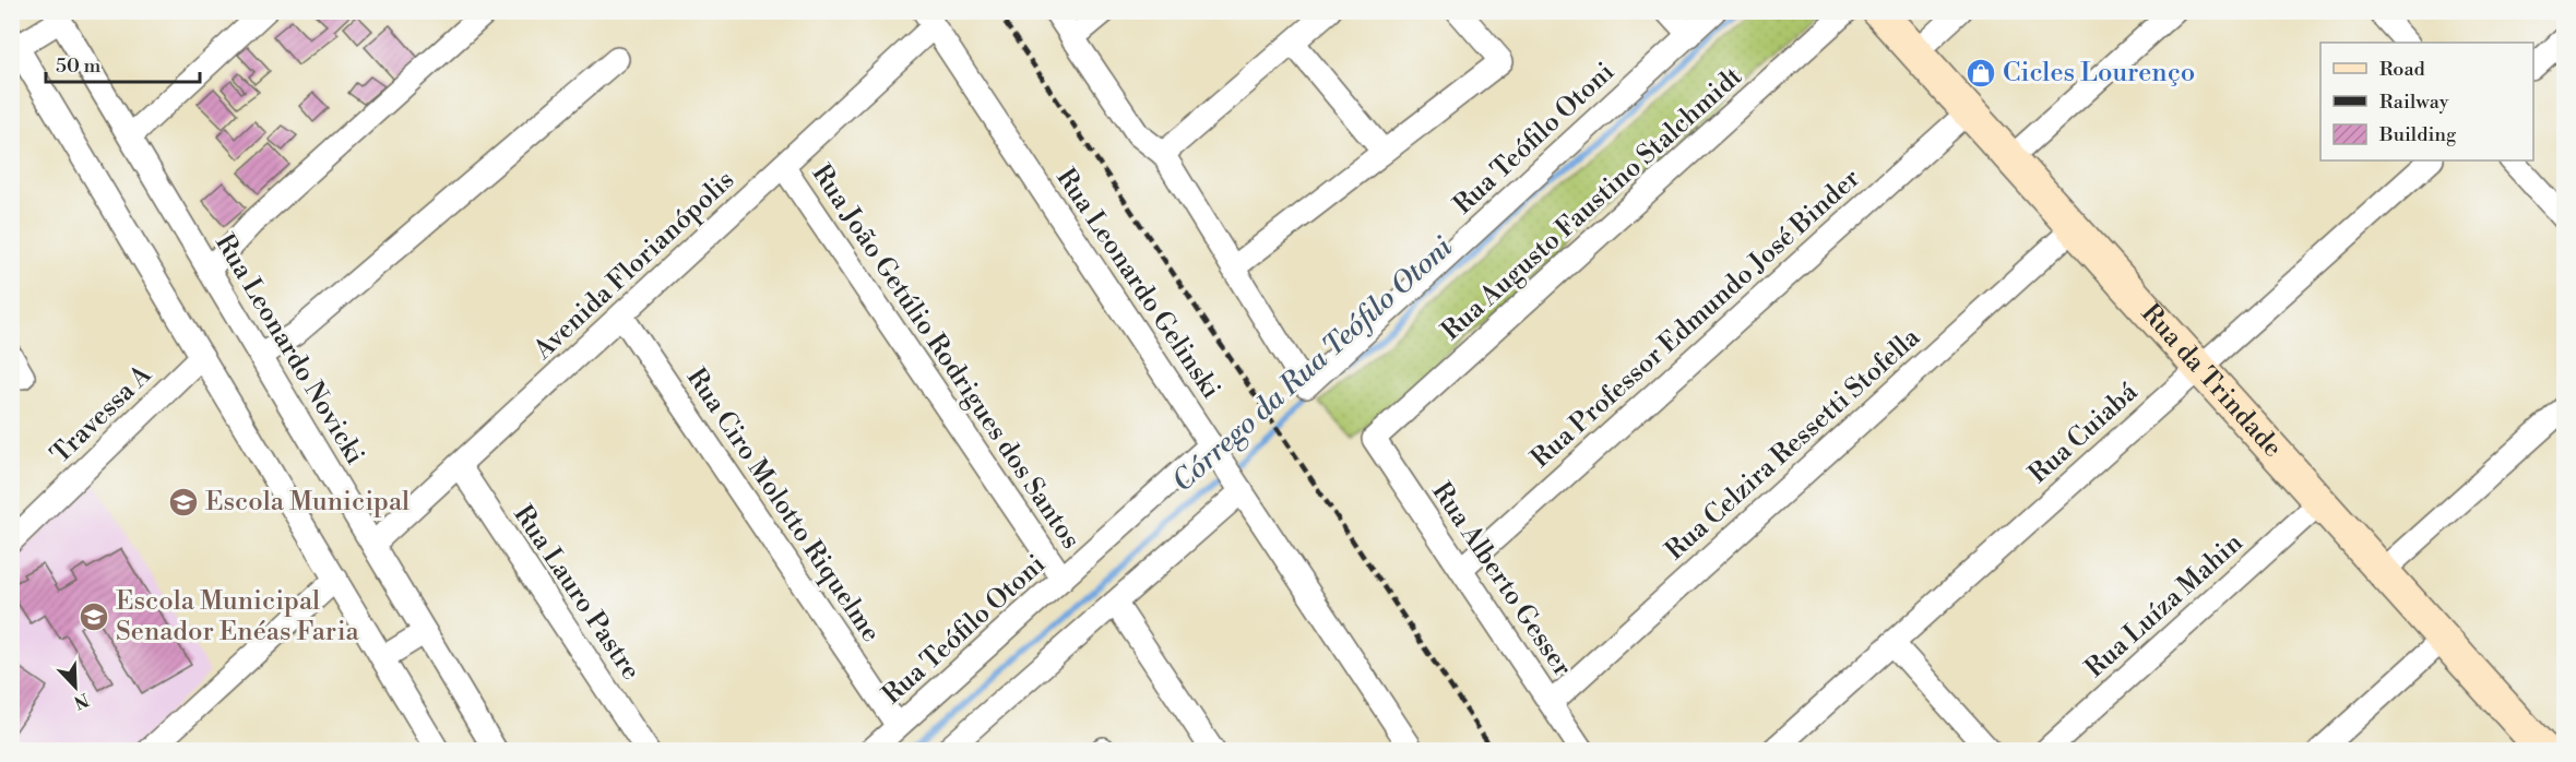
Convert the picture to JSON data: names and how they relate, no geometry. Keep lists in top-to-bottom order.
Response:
{
  "streets": {
    "main road": ["Rua da Trindade"],
    "street": [
      "Rua Teófilo Otoni",
      "Rua Augusto Faustino Stalchmidt",
      "Avenida Florianópolis",
      "Rua Leonardo Gelinski",
      "Rua Professor Edmundo José Binder",
      "Rua Leonardo Novicki",
      "Rua João Getúlio Rodrigues dos Santos",
      "Travessa A",
      "Rua Cuiabá",
      "Rua Celzira Ressetti Stofella",
      "Rua Ciro Molotto Riquelme",
      "Rua Alberto Gesser",
      "Rua Lauro Pastre",
      "Rua Luíza Mahin"
    ]
  },
  "crossings": [
    ["Rua Teófilo Otoni", "Rua Leonardo Gelinski"],
    ["Rua Teófilo Otoni", "Rua João Getúlio Rodrigues dos Santos"],
    ["Rua Teófilo Otoni", "Rua Ciro Molotto Riquelme"],
    ["Rua Augusto Faustino Stalchmidt", "Rua Alberto Gesser"],
    ["Avenida Florianópolis", "Rua Leonardo Gelinski"],
    ["Avenida Florianópolis", "Rua Leonardo Novicki"],
    ["Avenida Florianópolis", "Rua João Getúlio Rodrigues dos Santos"],
    ["Avenida Florianópolis", "Rua Ciro Molotto Riquelme"],
    ["Avenida Florianópolis", "Rua Lauro Pastre"],
    ["Rua Professor Edmundo José Binder", "Rua da Trindade"],
    ["Rua Professor Edmundo José Binder", "Rua Alberto Gesser"],
    ["Rua da Trindade", "Rua Cuiabá"],
    ["Rua da Trindade", "Rua Celzira Ressetti Stofella"],
    ["Rua da Trindade", "Rua Luíza Mahin"],
    ["Rua Celzira Ressetti Stofella", "Rua Alberto Gesser"]
  ],
  "water": ["Córrego da Rua Teófilo Otoni"],
  "places": {
    "shop": ["Cicles Lourenço"],
    "school or university": ["Escola Municipal", "Escola Municipal Senador Enéas Faria"]
  },
  "legend": ["Road", "Railway", "Building"],
  "scale_bar": "50 m",
  "north": "bottom right"
}
